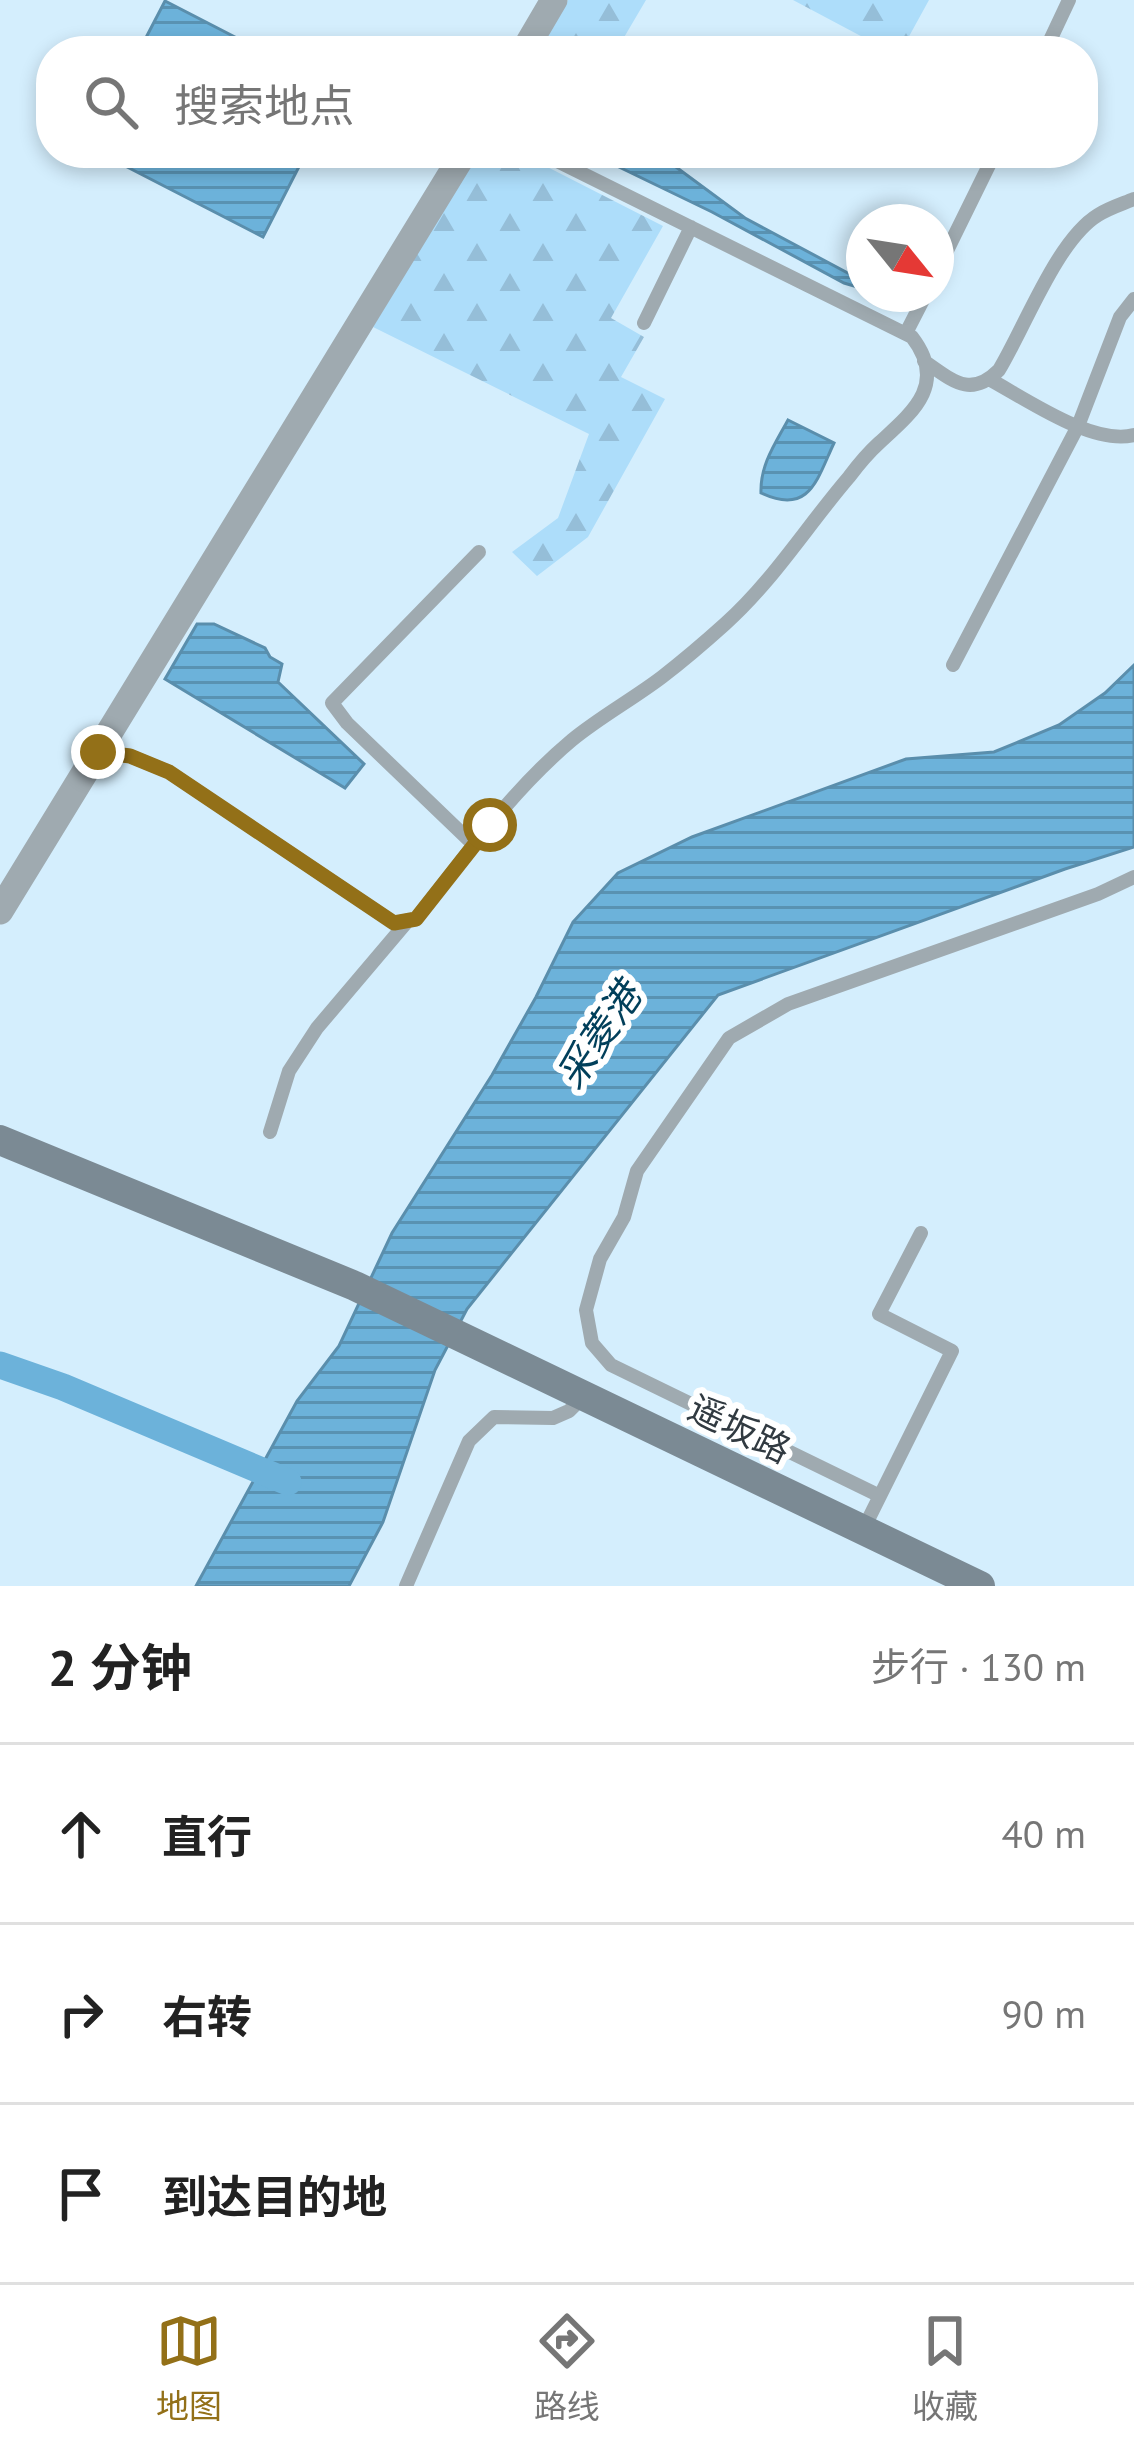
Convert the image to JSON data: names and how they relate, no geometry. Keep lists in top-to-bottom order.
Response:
{
  "streets": {
    "street": ["遥坂路"]
  },
  "water": ["采菱港"],
  "north": "bottom right",
  "page": {
    "search": "搜索地点",
    "heading": ["2 分钟", "步行 · 130 m"],
    "list": [
      ["直行", "40 m"],
      ["右转", "90 m"],
      "到达目的地"
    ],
    "nav": ["地图", "路线", "收藏"]
  }
}
